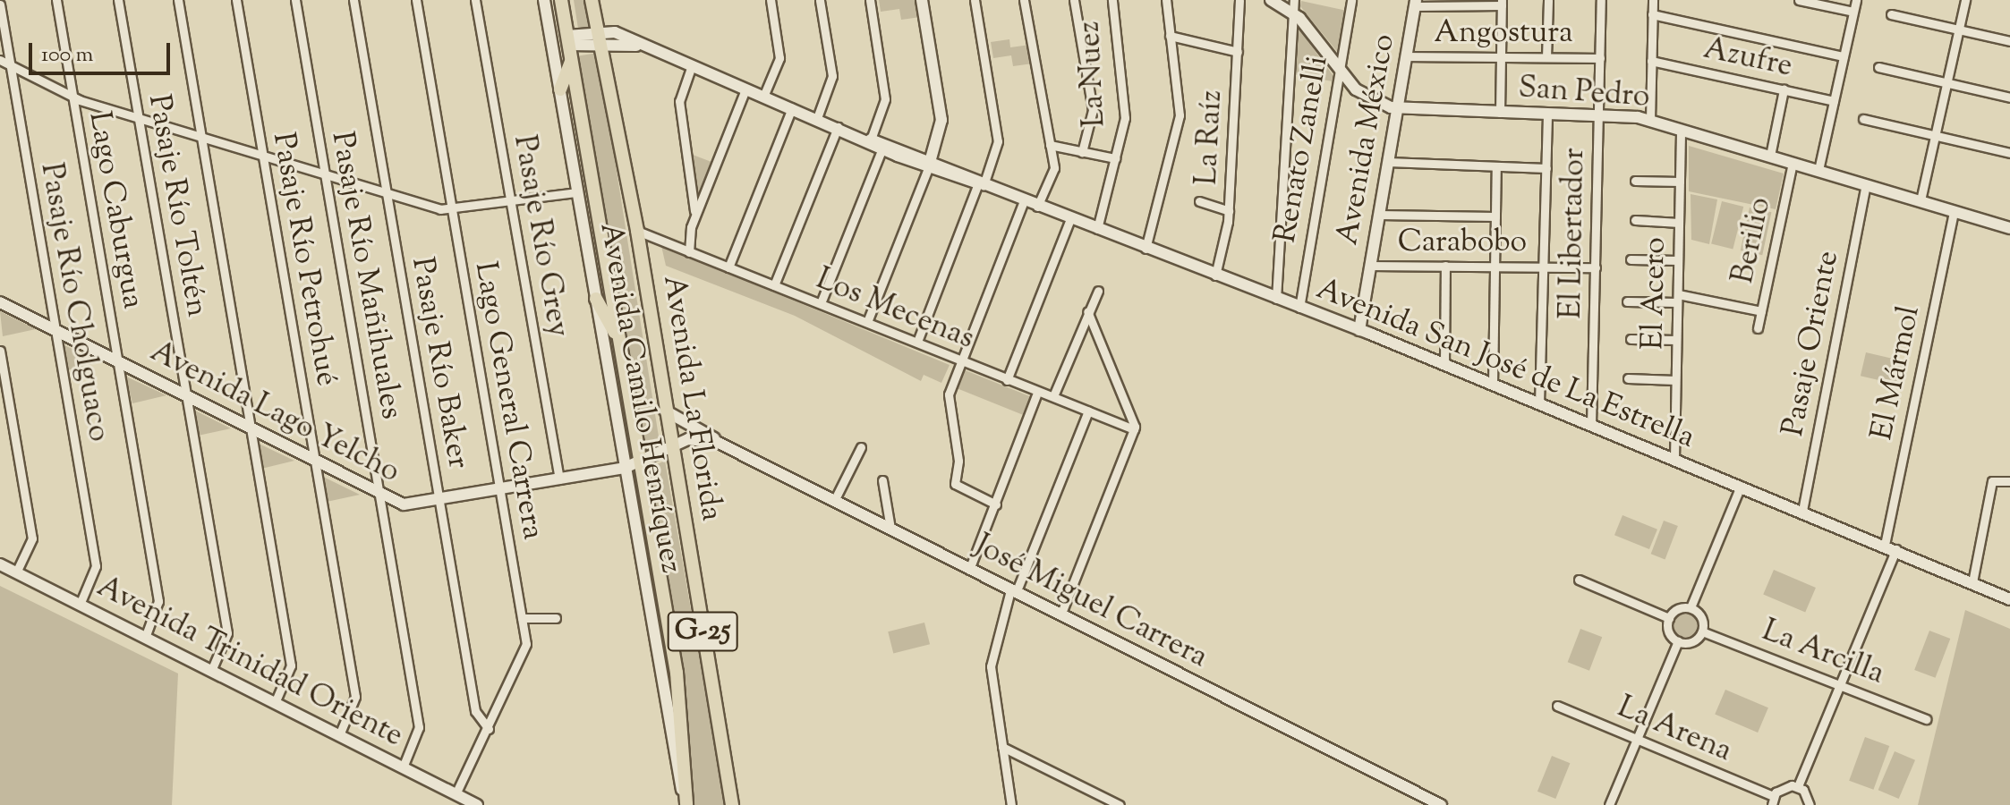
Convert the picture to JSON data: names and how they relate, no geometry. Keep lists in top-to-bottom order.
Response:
{
  "streets": {
    "main road": ["Avenida Camilo Henríquez", "Avenida La Florida", "G-25"],
    "street": [
      "Angostura",
      "Azufre",
      "La Nuez",
      "San Pedro",
      "La Raíz",
      "Avenida México",
      "Renato Zanelli",
      "Pasaje Río Toltén",
      "Lago Caburgua",
      "El Libertador",
      "Pasaje Río Grey",
      "Berilio",
      "Carabobo",
      "Pasaje Río Petrohué",
      "Pasaje Río Mañihuales",
      "El Acero",
      "Pasaje Río Cholguaco",
      "Los Mecenas",
      "Pasaje Oriente",
      "Pasaje Río Baker",
      "Avenida San José de La Estrella",
      "El Mármol",
      "Lago General Carrera",
      "Avenida Lago Yelcho",
      "José Miguel Carrera",
      "La Arcilla",
      "Avenida Trinidad Oriente",
      "La Arena"
    ]
  },
  "crossings": [
    ["Angostura", "Avenida México"],
    ["Angostura", "El Libertador"],
    ["La Nuez", "Avenida San José de La Estrella"],
    ["San Pedro", "Avenida México"],
    ["San Pedro", "Renato Zanelli"],
    ["San Pedro", "El Libertador"],
    ["San Pedro", "Berilio"],
    ["San Pedro", "El Acero"],
    ["San Pedro", "Pasaje Oriente"],
    ["San Pedro", "El Mármol"],
    ["La Raíz", "Avenida San José de La Estrella"],
    ["Avenida México", "Carabobo"],
    ["Avenida México", "Avenida San José de La Estrella"],
    ["Renato Zanelli", "Avenida San José de La Estrella"],
    ["Pasaje Río Toltén", "Avenida Lago Yelcho"],
    ["Pasaje Río Toltén", "Avenida Trinidad Oriente"],
    ["Lago Caburgua", "Avenida Lago Yelcho"],
    ["Lago Caburgua", "Avenida Trinidad Oriente"],
    ["El Libertador", "Carabobo"],
    ["El Libertador", "Avenida San José de La Estrella"],
    ["Pasaje Río Grey", "Avenida Lago Yelcho"],
    ["Pasaje Río Petrohué", "Avenida Lago Yelcho"],
    ["Pasaje Río Petrohué", "Avenida Trinidad Oriente"],
    ["Pasaje Río Mañihuales", "Avenida Lago Yelcho"],
    ["Pasaje Río Mañihuales", "Avenida Trinidad Oriente"],
    ["El Acero", "Avenida San José de La Estrella"],
    ["Pasaje Río Cholguaco", "Avenida Lago Yelcho"],
    ["Pasaje Río Cholguaco", "Avenida Trinidad Oriente"],
    ["Los Mecenas", "Avenida La Florida"],
    ["Pasaje Oriente", "Avenida San José de La Estrella"],
    ["Pasaje Río Baker", "Lago General Carrera"],
    ["Pasaje Río Baker", "Avenida Lago Yelcho"],
    ["Avenida San José de La Estrella", "El Mármol"],
    ["Avenida San José de La Estrella", "Avenida Camilo Henríquez"],
    ["Avenida San José de La Estrella", "Avenida La Florida"],
    ["Avenida Camilo Henríquez", "Avenida Lago Yelcho"],
    ["Avenida Camilo Henríquez", "José Miguel Carrera"],
    ["Avenida La Florida", "José Miguel Carrera"],
    ["Lago General Carrera", "Avenida Lago Yelcho"],
    ["Lago General Carrera", "Avenida Trinidad Oriente"],
    ["Avenida Lago Yelcho", "José Miguel Carrera"]
  ],
  "scale_bar": "100 m"
}
